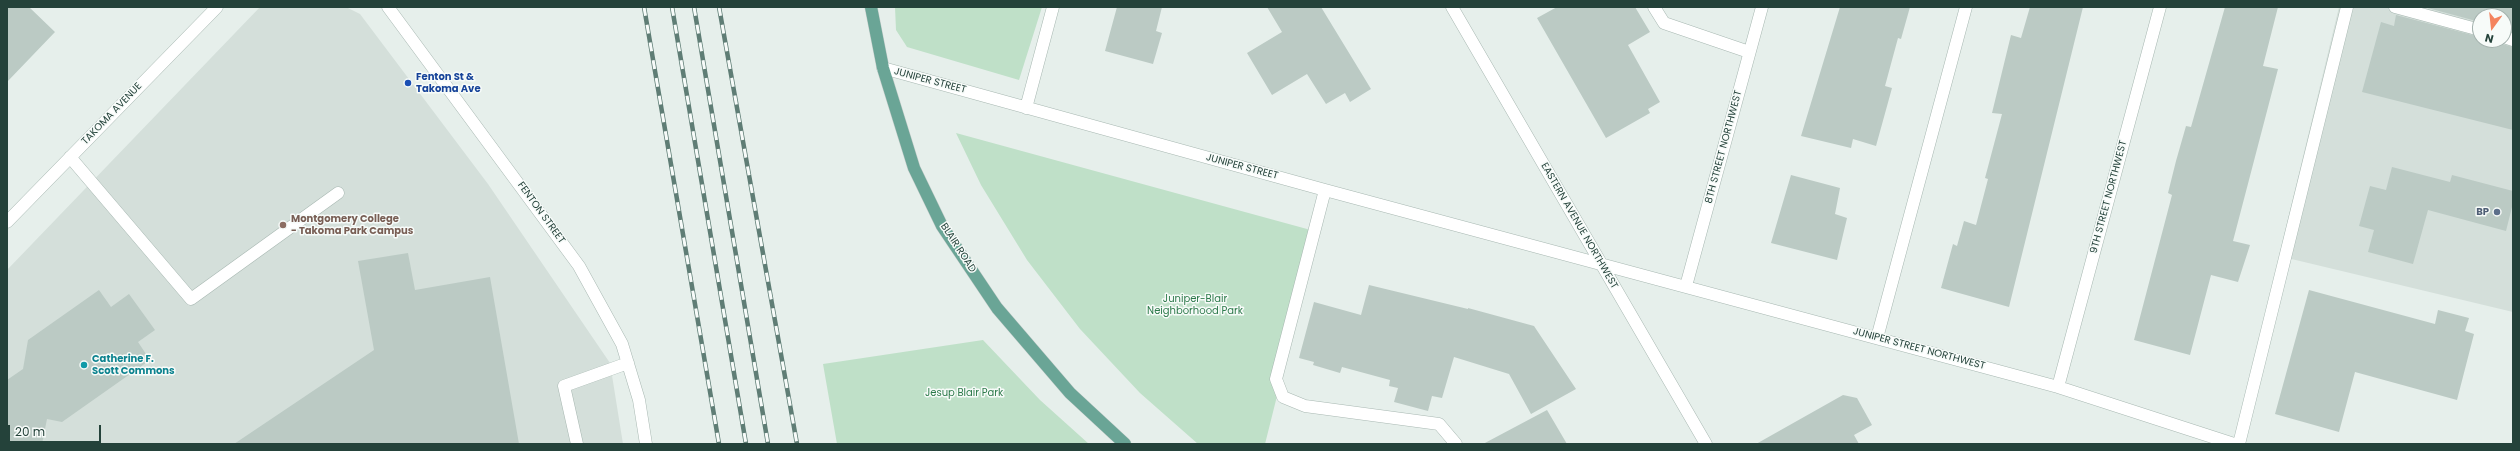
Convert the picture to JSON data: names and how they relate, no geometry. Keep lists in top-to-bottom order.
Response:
{
  "streets": {
    "main road": ["BLAIR ROAD"],
    "street": [
      "JUNIPER STREET",
      "TAKOMA AVENUE",
      "8TH STREET NORTHWEST",
      "9TH STREET NORTHWEST",
      "FENTON STREET",
      "EASTERN AVENUE NORTHWEST",
      "JUNIPER STREET NORTHWEST"
    ]
  },
  "crossings": [
    ["JUNIPER STREET", "EASTERN AVENUE NORTHWEST"],
    ["JUNIPER STREET", "BLAIR ROAD"],
    ["JUNIPER STREET", "JUNIPER STREET NORTHWEST"],
    ["8TH STREET NORTHWEST", "JUNIPER STREET NORTHWEST"],
    ["9TH STREET NORTHWEST", "JUNIPER STREET NORTHWEST"],
    ["EASTERN AVENUE NORTHWEST", "JUNIPER STREET NORTHWEST"]
  ],
  "parks": ["Juniper-Blair Neighborhood Park", "Jesup Blair Park"],
  "places": [
    "Fenton St & Takoma Ave",
    "BP",
    "Montgomery College - Takoma Park Campus",
    "Catherine F. Scott Commons"
  ],
  "scale_bar": "20 m",
  "north": "bottom"
}
